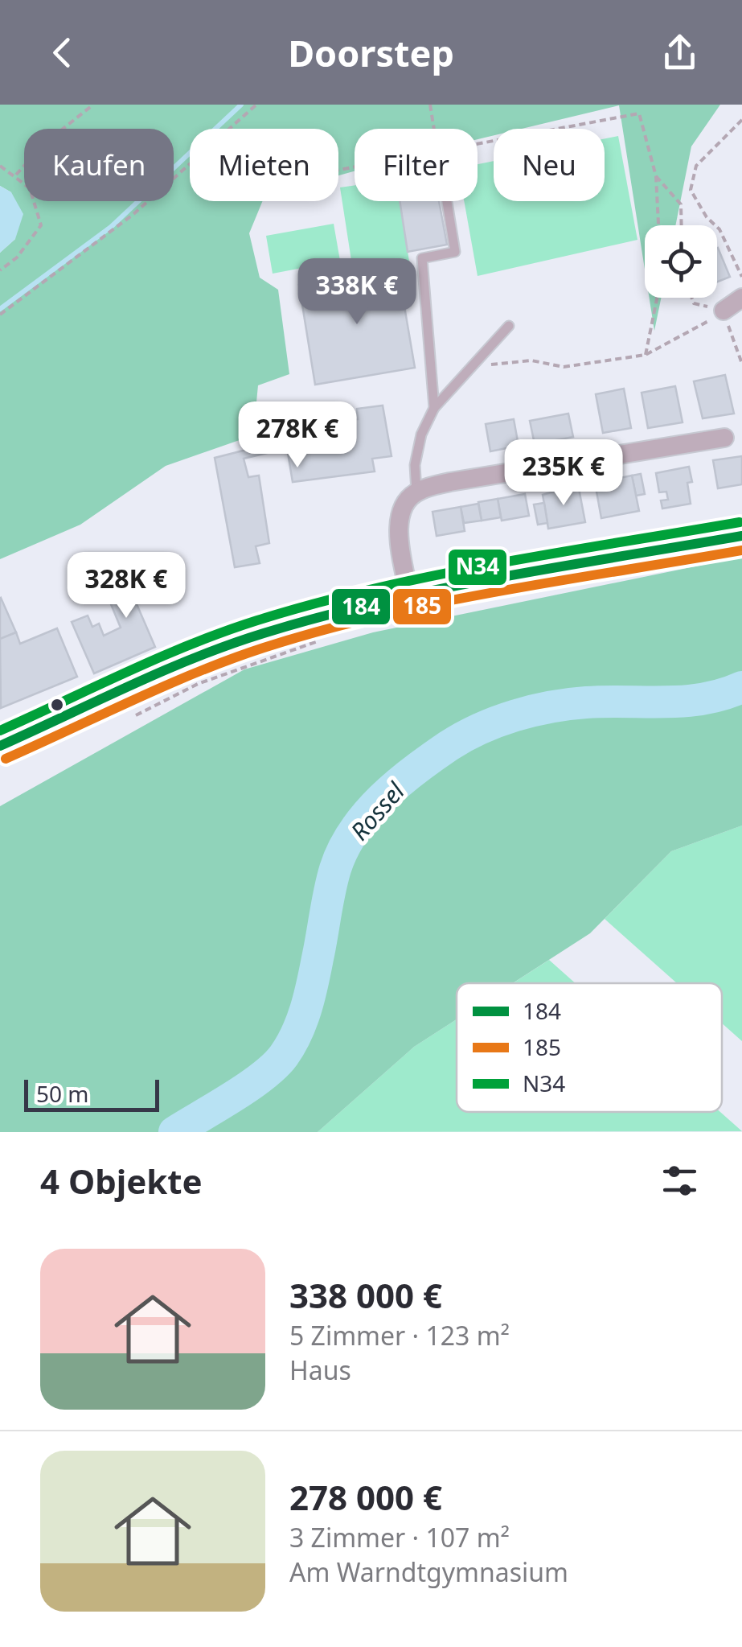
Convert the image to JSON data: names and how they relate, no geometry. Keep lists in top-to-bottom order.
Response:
{
  "water": ["Rossel"],
  "lines": ["transit line N34", "transit line 184", "transit line 185"],
  "legend": ["184", "185", "N34"],
  "scale_bar": "50 m",
  "page": {
    "header": "Doorstep",
    "chip": [
      "Kaufen",
      "Mieten",
      "Filter",
      "Neu"
    ],
    "price": [
      "338K €",
      "278K €",
      "235K €",
      "328K €"
    ],
    "scale": "50 m",
    "heading": "4 Objekte",
    "list": [
      {
        "name": "338 000 €",
        "note": "5 Zimmer · 123 m² · Haus"
      },
      {
        "name": "278 000 €",
        "note": "3 Zimmer · 107 m² · Am Warndtgymnasium"
      }
    ]
  }
}
